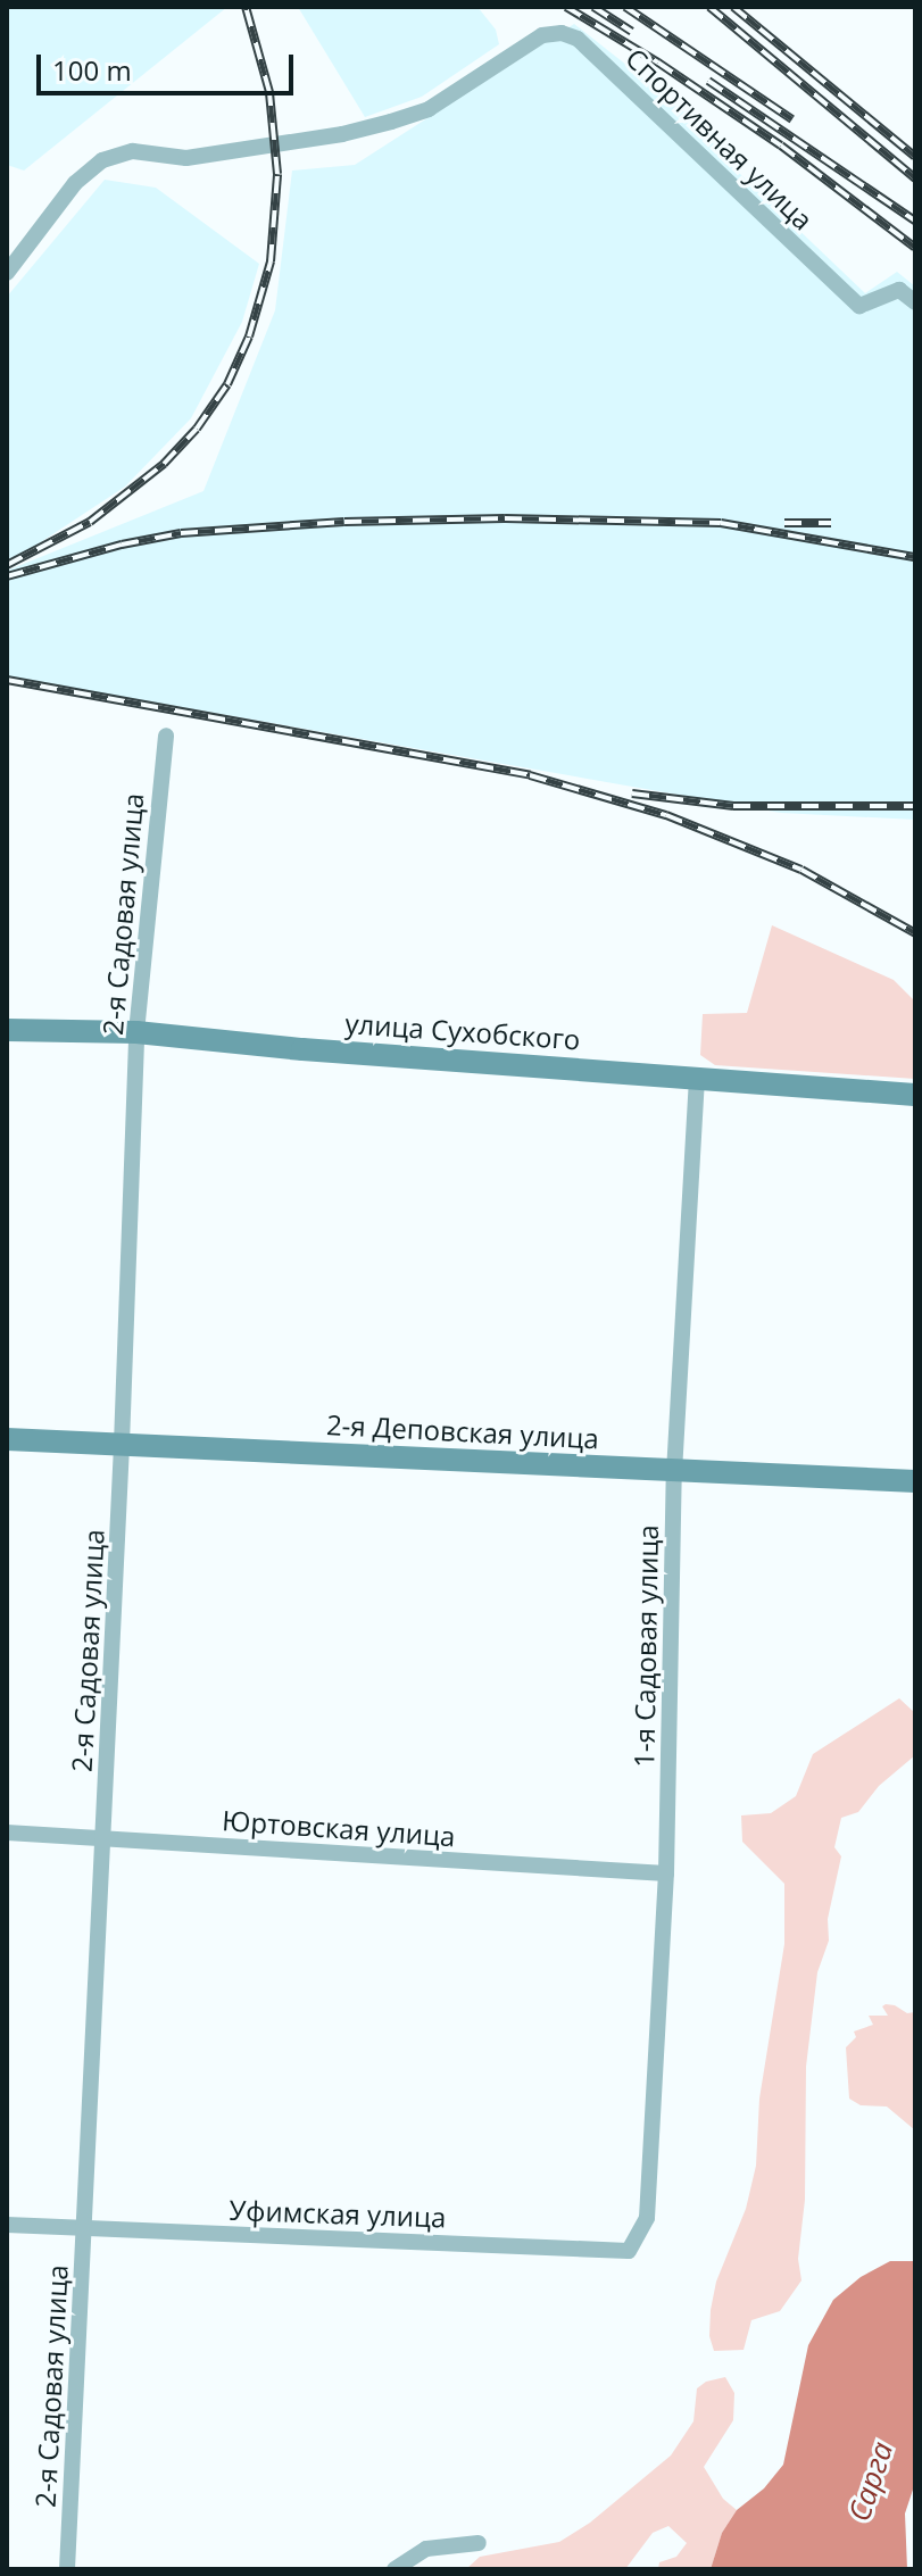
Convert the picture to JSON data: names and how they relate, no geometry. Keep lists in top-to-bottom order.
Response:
{
  "streets": {
    "street": [
      "Спортивная улица",
      "2-я Садовая улица",
      "улица Сухобского",
      "2-я Деповская улица",
      "1-я Садовая улица",
      "Юртовская улица",
      "Уфимская улица"
    ]
  },
  "crossings": [
    ["2-я Садовая улица", "улица Сухобского"],
    ["2-я Садовая улица", "2-я Деповская улица"],
    ["2-я Садовая улица", "Юртовская улица"],
    ["2-я Садовая улица", "Уфимская улица"],
    ["улица Сухобского", "1-я Садовая улица"],
    ["2-я Деповская улица", "1-я Садовая улица"],
    ["1-я Садовая улица", "Юртовская улица"],
    ["1-я Садовая улица", "Уфимская улица"]
  ],
  "water": ["Сарга"],
  "scale_bar": "100 m"
}
